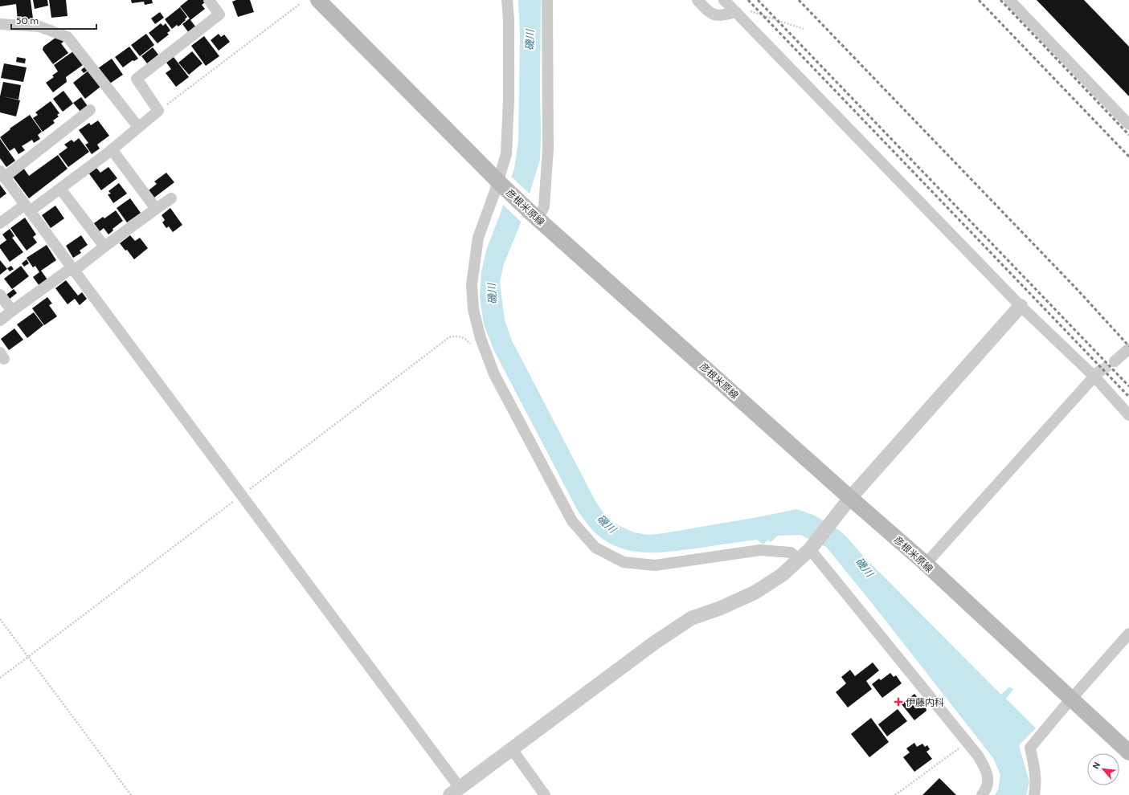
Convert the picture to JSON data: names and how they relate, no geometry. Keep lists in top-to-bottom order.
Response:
{
  "streets": {
    "main road": ["彦根米原線"]
  },
  "water": ["磯川"],
  "places": {
    "health": ["伊藤内科"]
  },
  "scale_bar": "50 m",
  "north": "top left"
}
